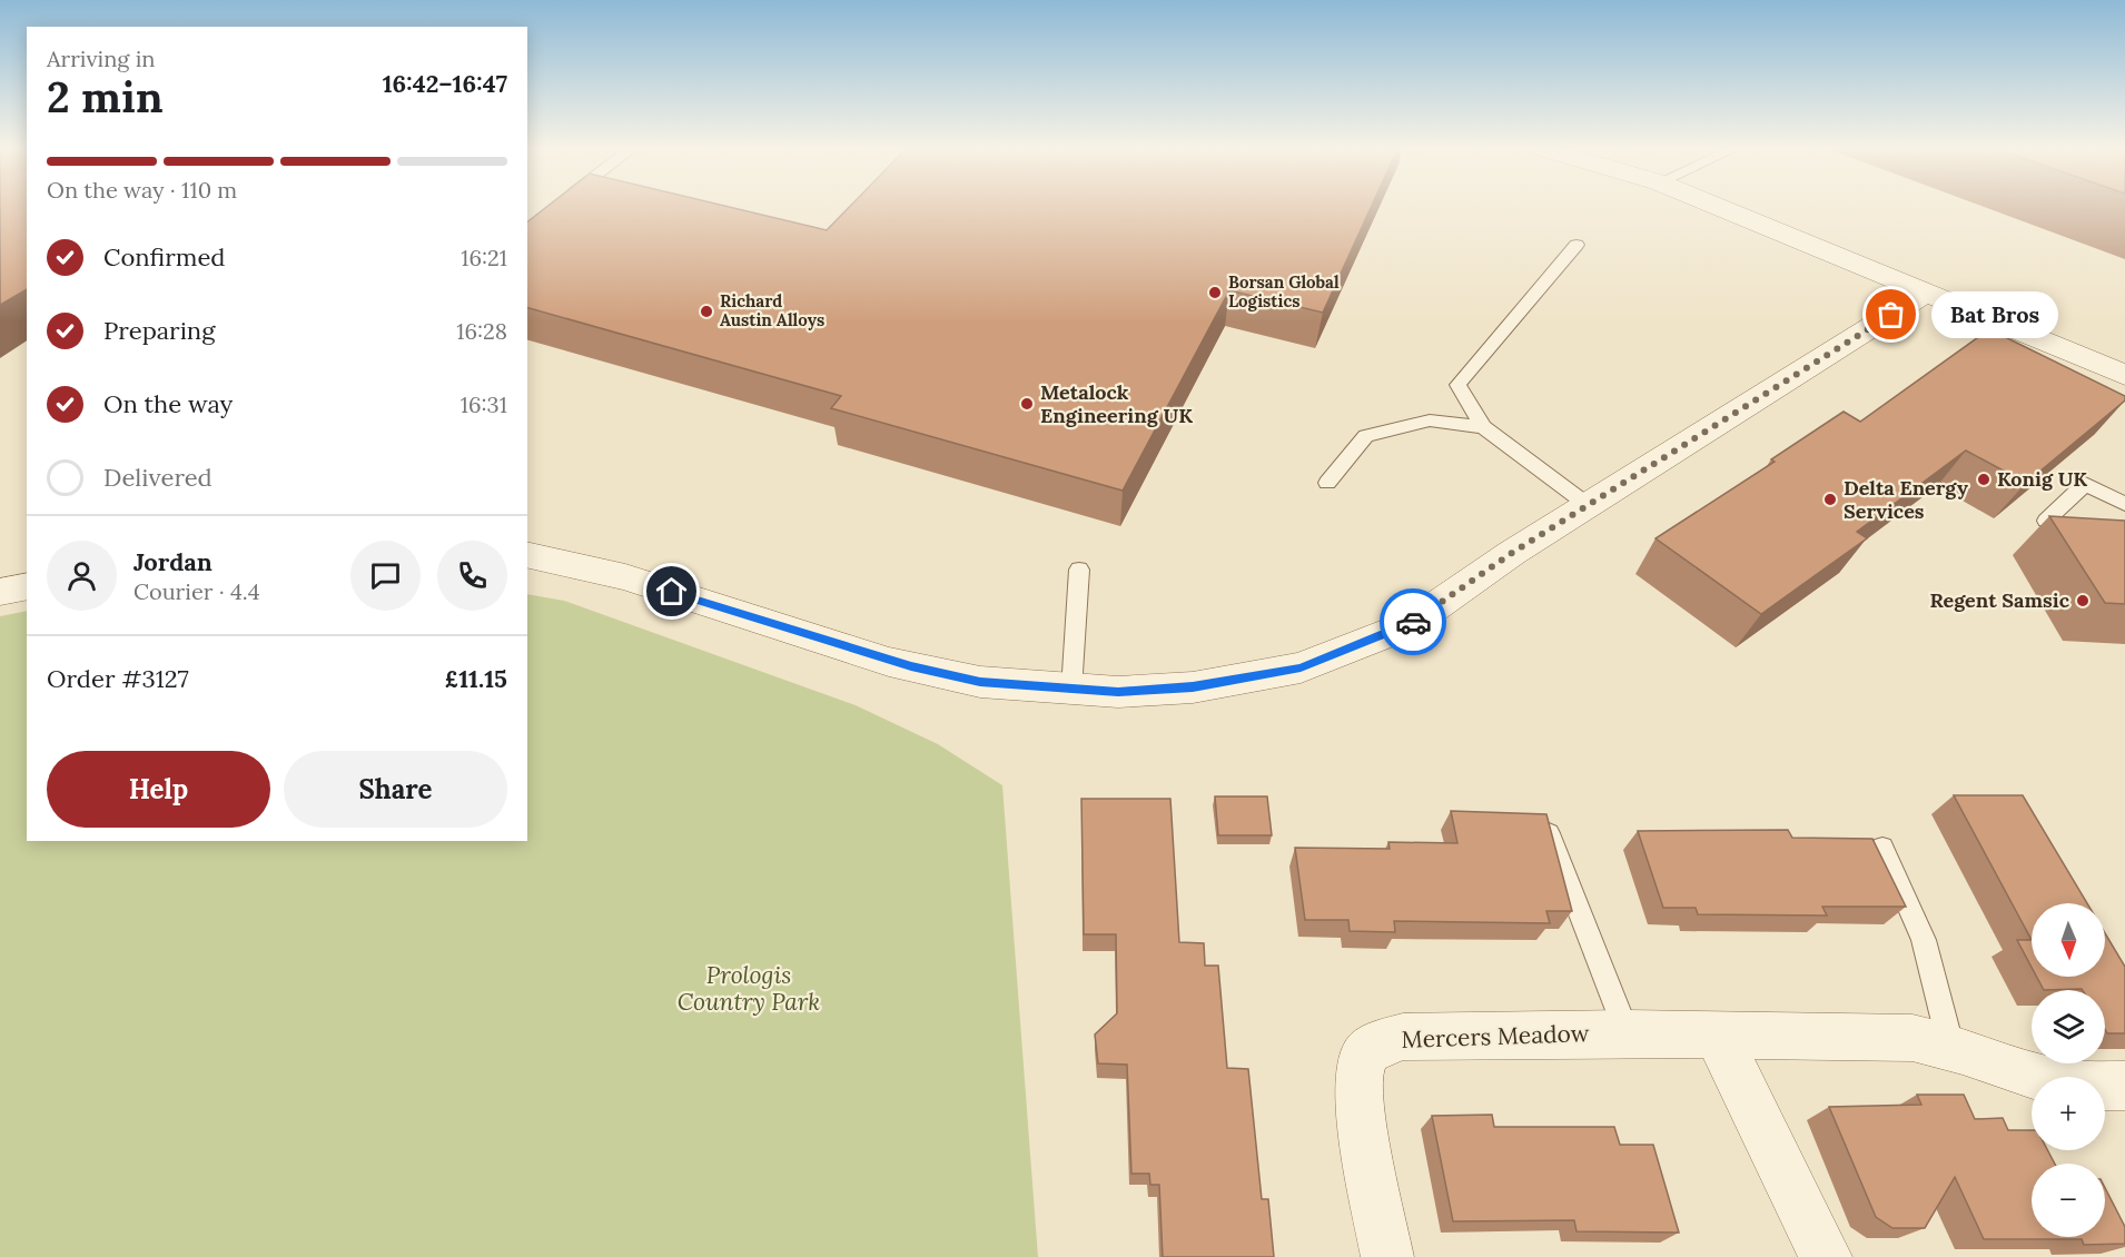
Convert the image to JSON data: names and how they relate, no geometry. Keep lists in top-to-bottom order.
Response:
{
  "streets": {
    "street": ["Mercers Meadow"]
  },
  "parks": ["Prologis Country Park"],
  "places": [
    "Borsan Global Logistics",
    "Richard Austin Alloys",
    "Bat Bros",
    "Metalock Engineering UK",
    "Konig UK",
    "Delta Energy Services",
    "Regent Samsic"
  ],
  "north": "bottom",
  "page": {
    "heading": ["2 min", "Arriving in", "16:42–16:47"],
    "panel": [
      "Jordan",
      "Courier · 4.4",
      "Order #3127",
      "£11.15"
    ],
    "bar": "On the way · 110 m",
    "list": [
      ["Confirmed", "16:21"],
      ["Preparing", "16:28"],
      ["On the way", "16:31"],
      "Delivered"
    ],
    "bubble": "Bat Bros",
    "buttons": ["Help", "Share"],
    "map_buttons": ["+", "−"]
  }
}
